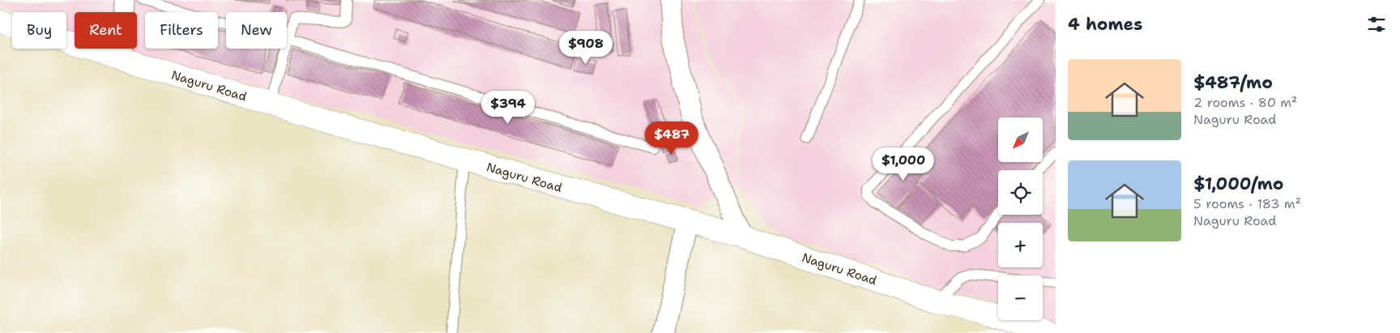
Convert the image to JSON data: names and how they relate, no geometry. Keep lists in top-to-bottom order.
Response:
{
  "streets": {
    "street": ["Naguru Road"]
  },
  "north": "bottom left",
  "page": {
    "heading": "4 homes",
    "chip": [
      "Buy",
      "Rent",
      "Filters",
      "New"
    ],
    "price": [
      "$908",
      "$394",
      "$487",
      "$1,000"
    ],
    "list": [
      {
        "name": "$487/mo",
        "note": "2 rooms · 80 m² · Naguru Road"
      },
      {
        "name": "$1,000/mo",
        "note": "5 rooms · 183 m² · Naguru Road"
      }
    ],
    "map_buttons": ["+", "−"]
  }
}
